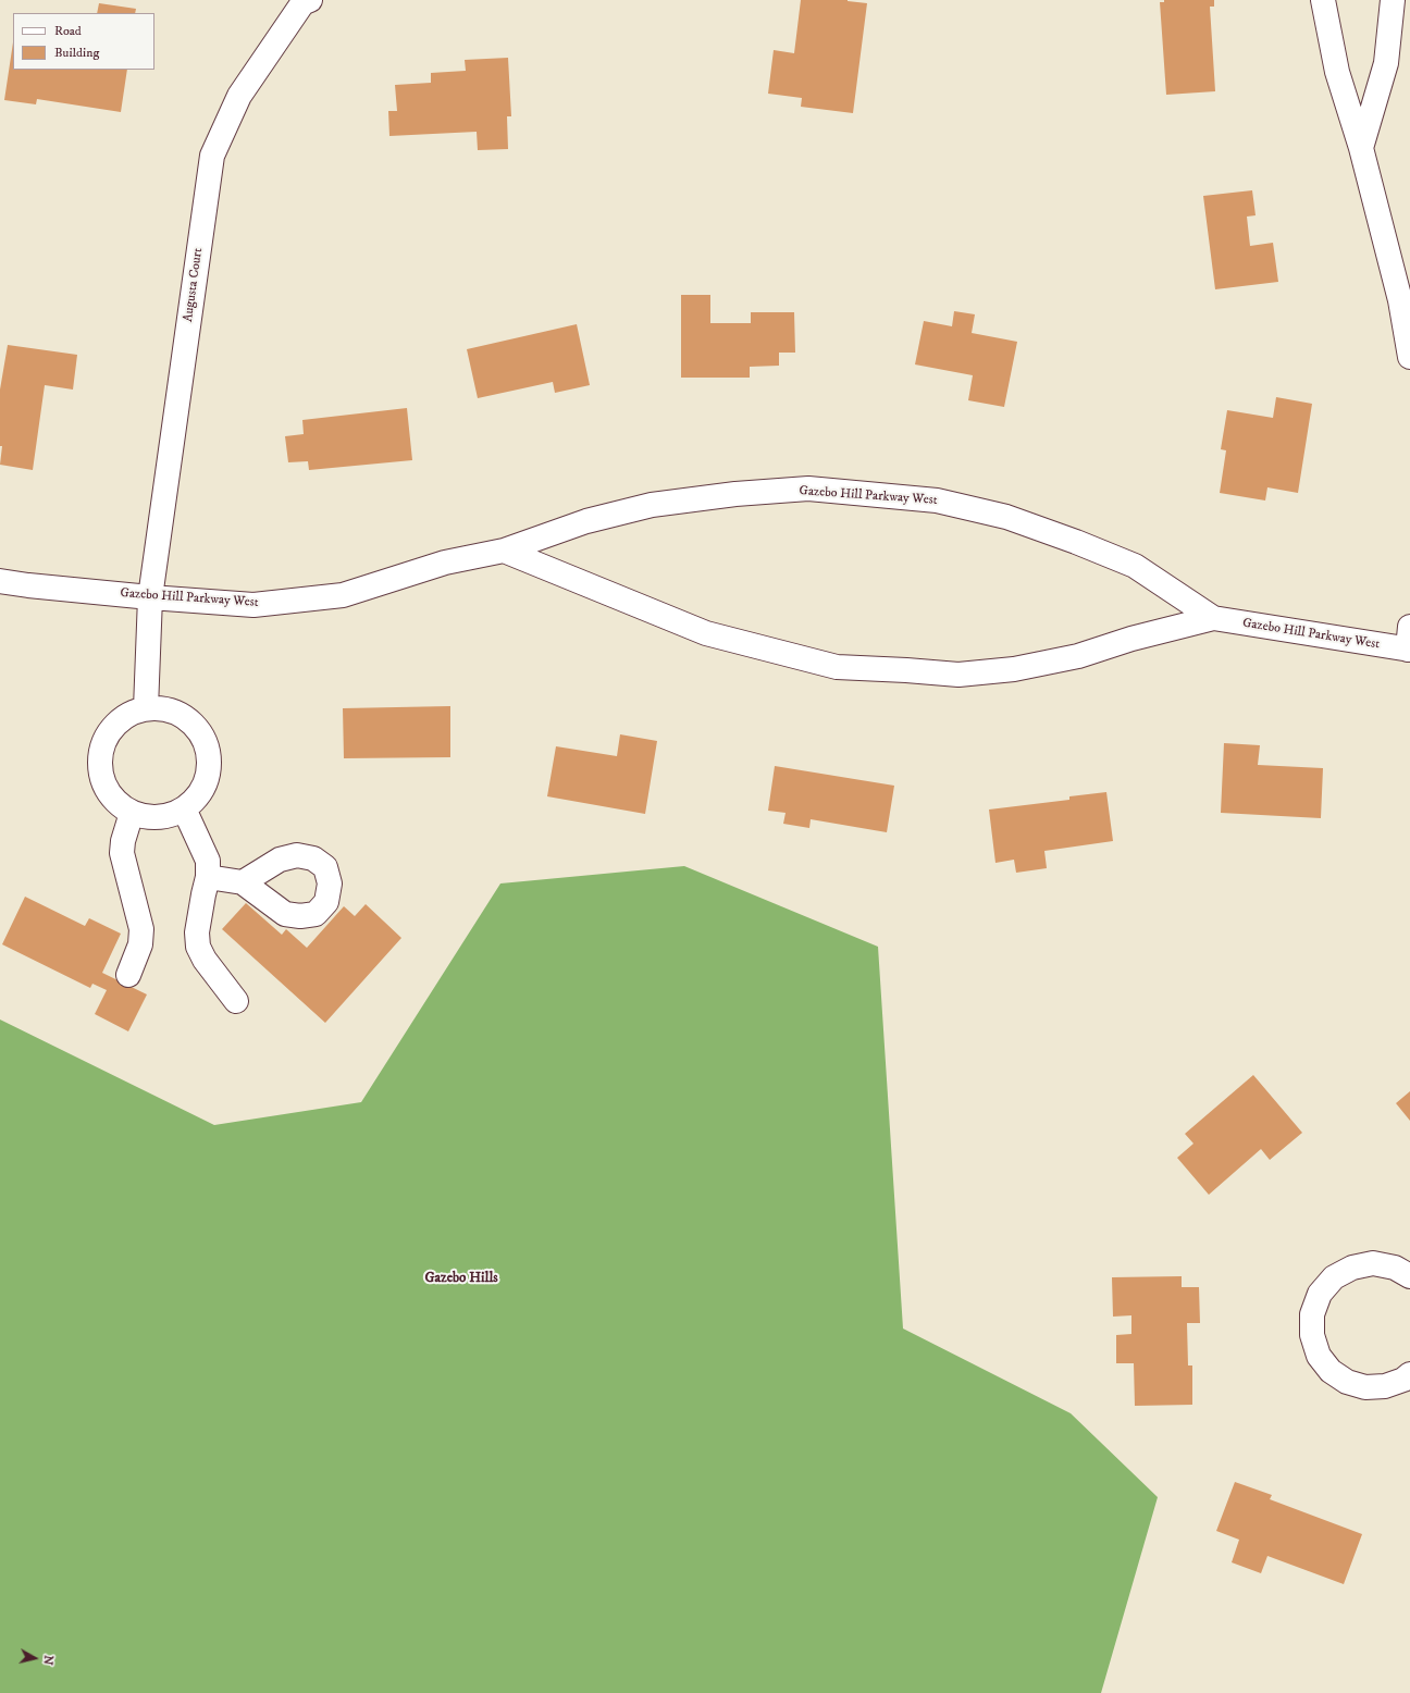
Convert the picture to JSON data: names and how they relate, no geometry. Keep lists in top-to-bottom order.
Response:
{
  "streets": {
    "street": ["Augusta Court", "Gazebo Hill Parkway West"]
  },
  "crossings": [
    ["Augusta Court", "Gazebo Hill Parkway West"]
  ],
  "districts": ["Gazebo Hills"],
  "legend": ["Road", "Building"],
  "north": "right"
}
